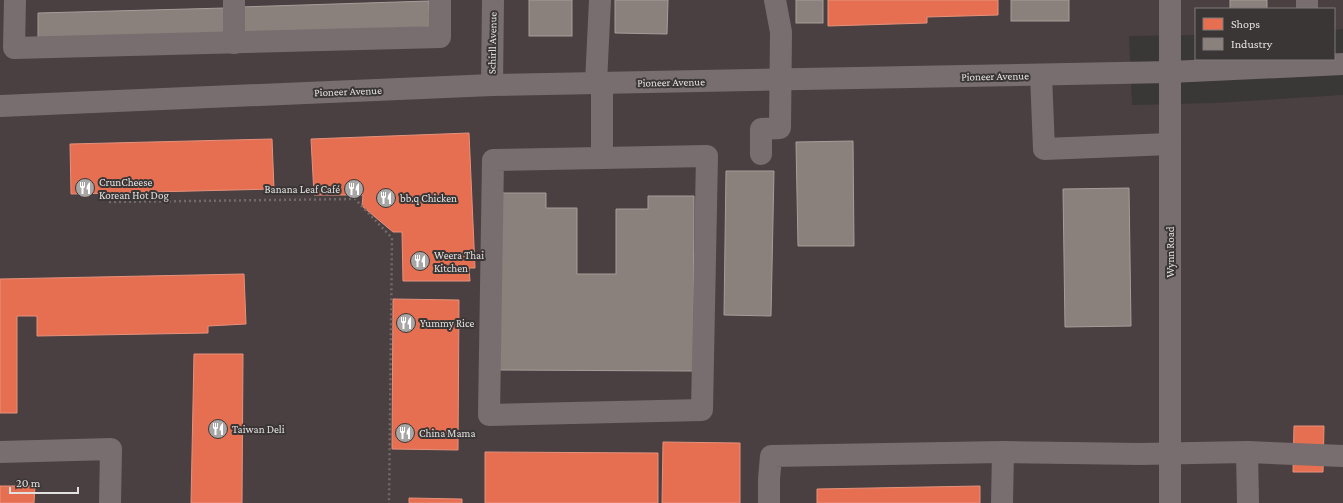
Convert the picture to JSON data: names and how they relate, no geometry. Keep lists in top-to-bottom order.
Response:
{
  "streets": {
    "street": ["Schirll Avenue", "Pioneer Avenue", "Wynn Road"]
  },
  "crossings": [
    ["Schirll Avenue", "Pioneer Avenue"],
    ["Pioneer Avenue", "Wynn Road"]
  ],
  "places": {
    "restaurant": [
      "CrunCheese Korean Hot Dog",
      "Banana Leaf Café",
      "bb.q Chicken",
      "Weera Thai Kitchen",
      "Yummy Rice",
      "Taiwan Deli",
      "China Mama"
    ]
  },
  "legend": ["Shops", "Industry"],
  "scale_bar": "20 m"
}
